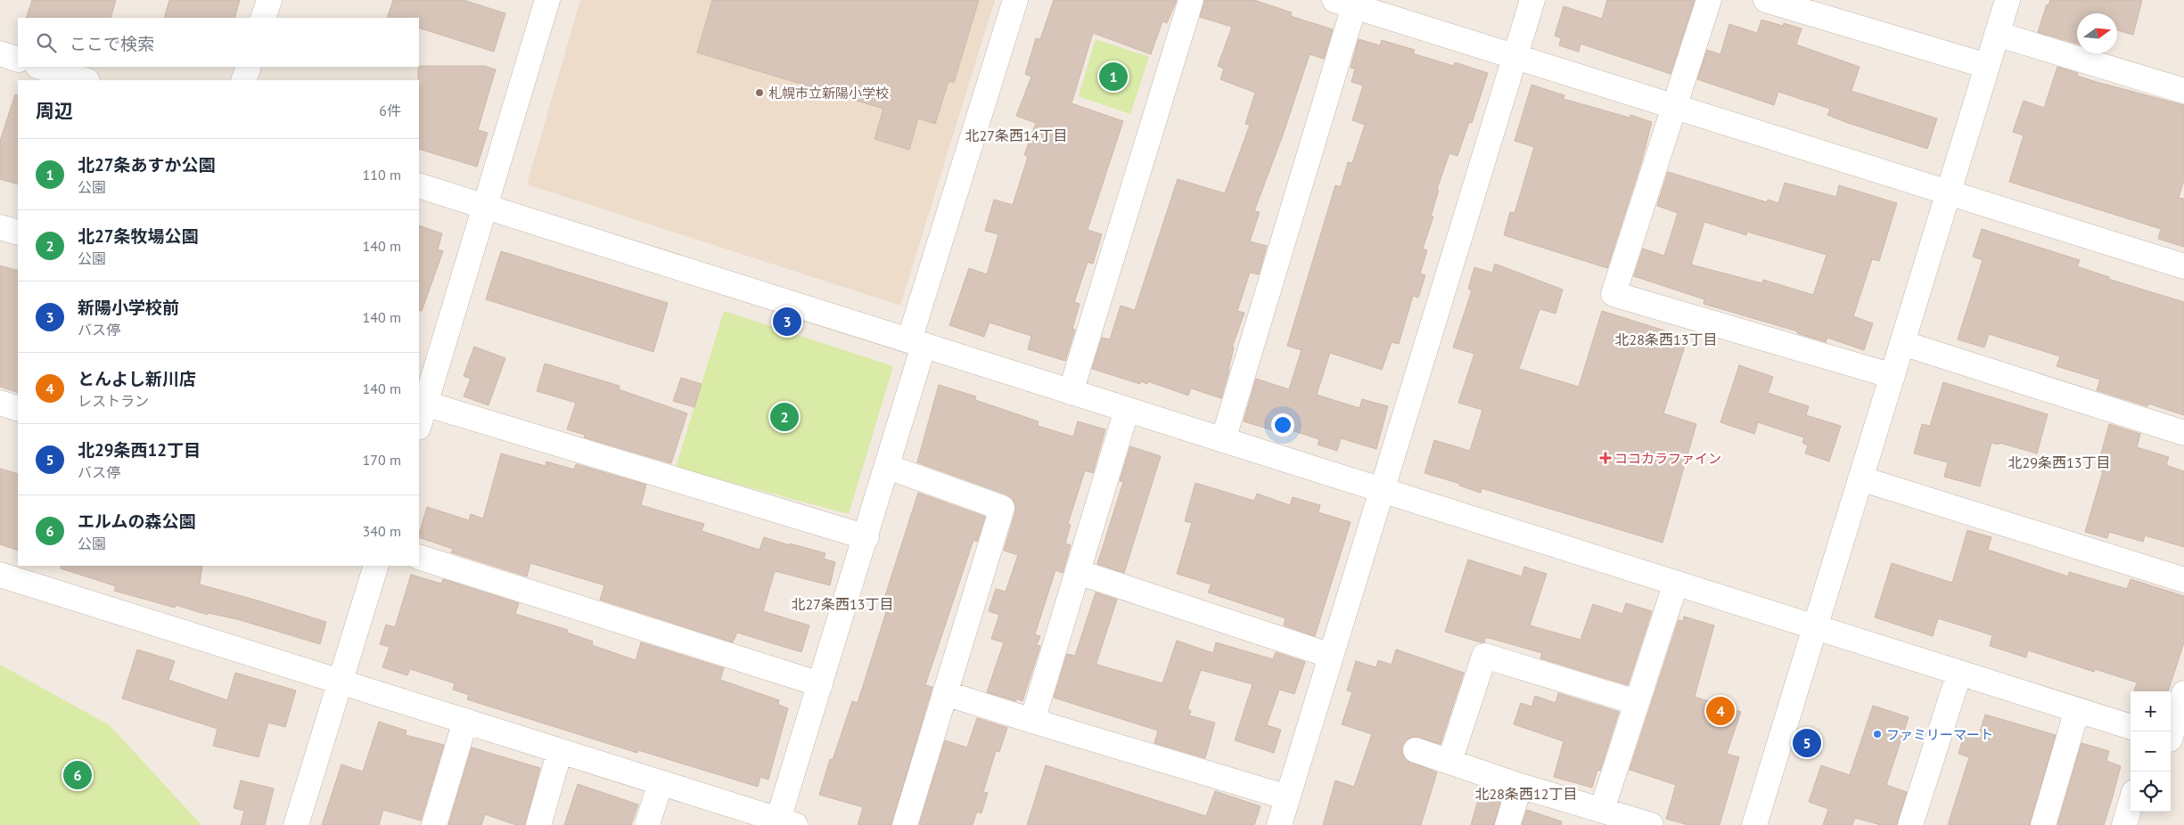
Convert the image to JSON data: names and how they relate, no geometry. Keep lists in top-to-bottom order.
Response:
{
  "districts": [
    "北27条西14丁目",
    "北28条西13丁目",
    "北29条西13丁目",
    "北27条西13丁目",
    "北28条西12丁目"
  ],
  "places": {
    "other": ["札幌市立新陽小学校", "ファミリーマート"],
    "health": ["ココカラファイン"]
  },
  "north": "right",
  "page": {
    "search": "ここで検索",
    "pins": [
      "1",
      "3",
      "2",
      "4",
      "5",
      "6"
    ],
    "heading": ["周辺", "6件"],
    "list": [
      {
        "mark": "1",
        "name": "北27条あすか公園",
        "note": "公園",
        "value": "110 m"
      },
      {
        "mark": "2",
        "name": "北27条牧場公園",
        "note": "公園",
        "value": "140 m"
      },
      {
        "mark": "3",
        "name": "新陽小学校前",
        "note": "バス停",
        "value": "140 m"
      },
      {
        "mark": "4",
        "name": "とんよし新川店",
        "note": "レストラン",
        "value": "140 m"
      },
      {
        "mark": "5",
        "name": "北29条西12丁目",
        "note": "バス停",
        "value": "170 m"
      },
      {
        "mark": "6",
        "name": "エルムの森公園",
        "note": "公園",
        "value": "340 m"
      }
    ],
    "map_buttons": ["+", "−"]
  }
}
